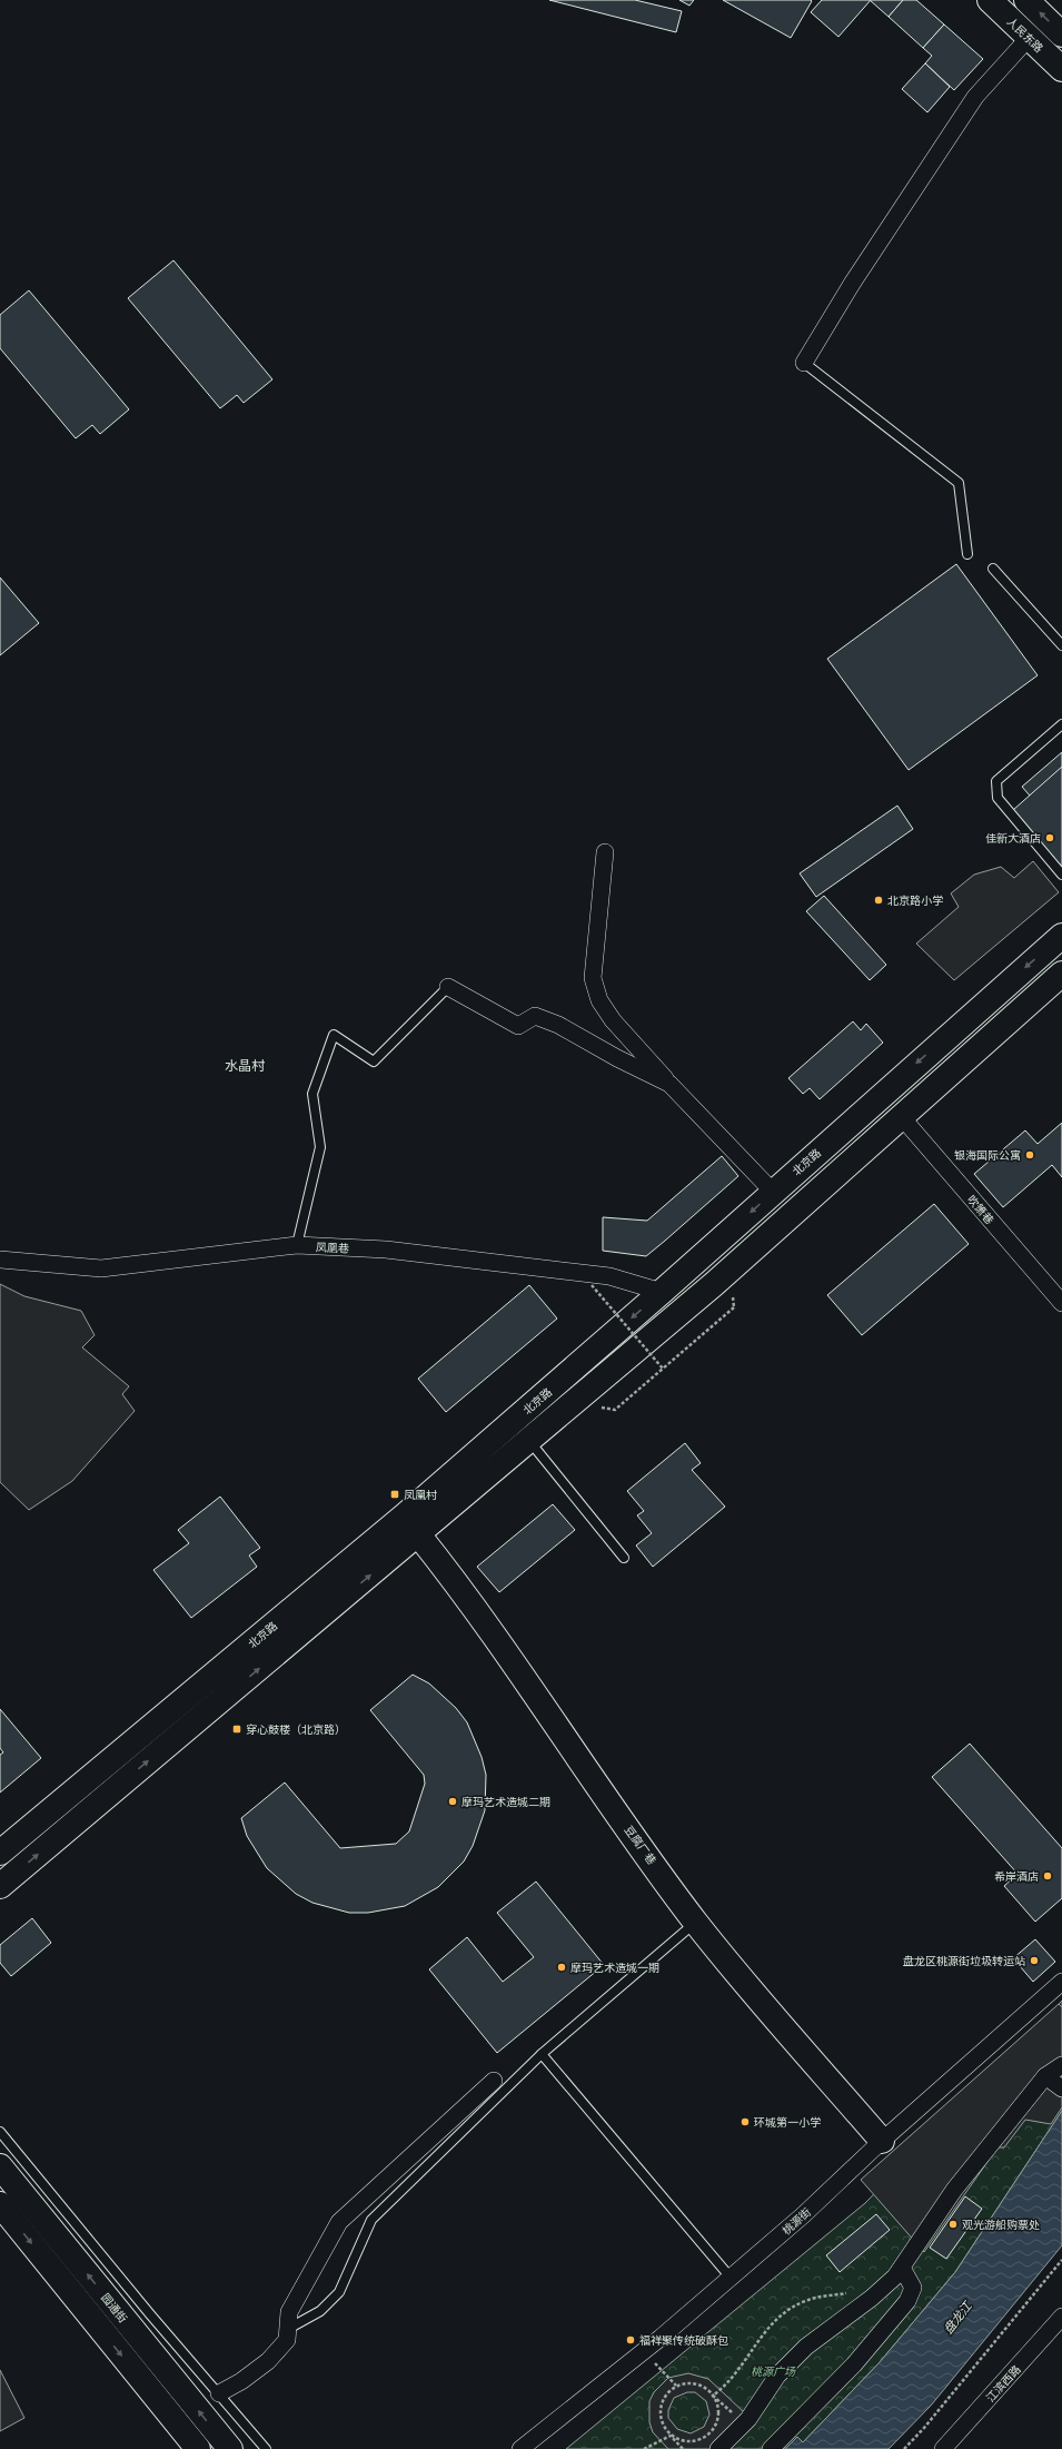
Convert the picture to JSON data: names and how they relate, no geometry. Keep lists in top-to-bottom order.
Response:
{
  "streets": {
    "main road": [
      "人民东路",
      "北京路",
      "豆腐厂巷",
      "园通街"
    ],
    "street": [
      "吹箫巷",
      "凤凰巷",
      "桃源街",
      "江滨西路"
    ]
  },
  "crossings": [
    ["北京路", "凤凰巷"],
    ["豆腐厂巷", "桃源街"]
  ],
  "districts": ["水晶村"],
  "water": ["盘龙江"],
  "parks": ["桃源广场"],
  "places": {
    "other": [
      "佳新大酒店",
      "北京路小学",
      "银海国际公寓",
      "摩玛艺术造城二期",
      "希岸酒店",
      "盘龙区桃源街垃圾转运站",
      "摩玛艺术造城一期",
      "环城第一小学",
      "观光游船购票处",
      "福祥聚传统破酥包"
    ],
    "transit": ["凤凰村", "穿心鼓楼（北京路）"]
  }
}
